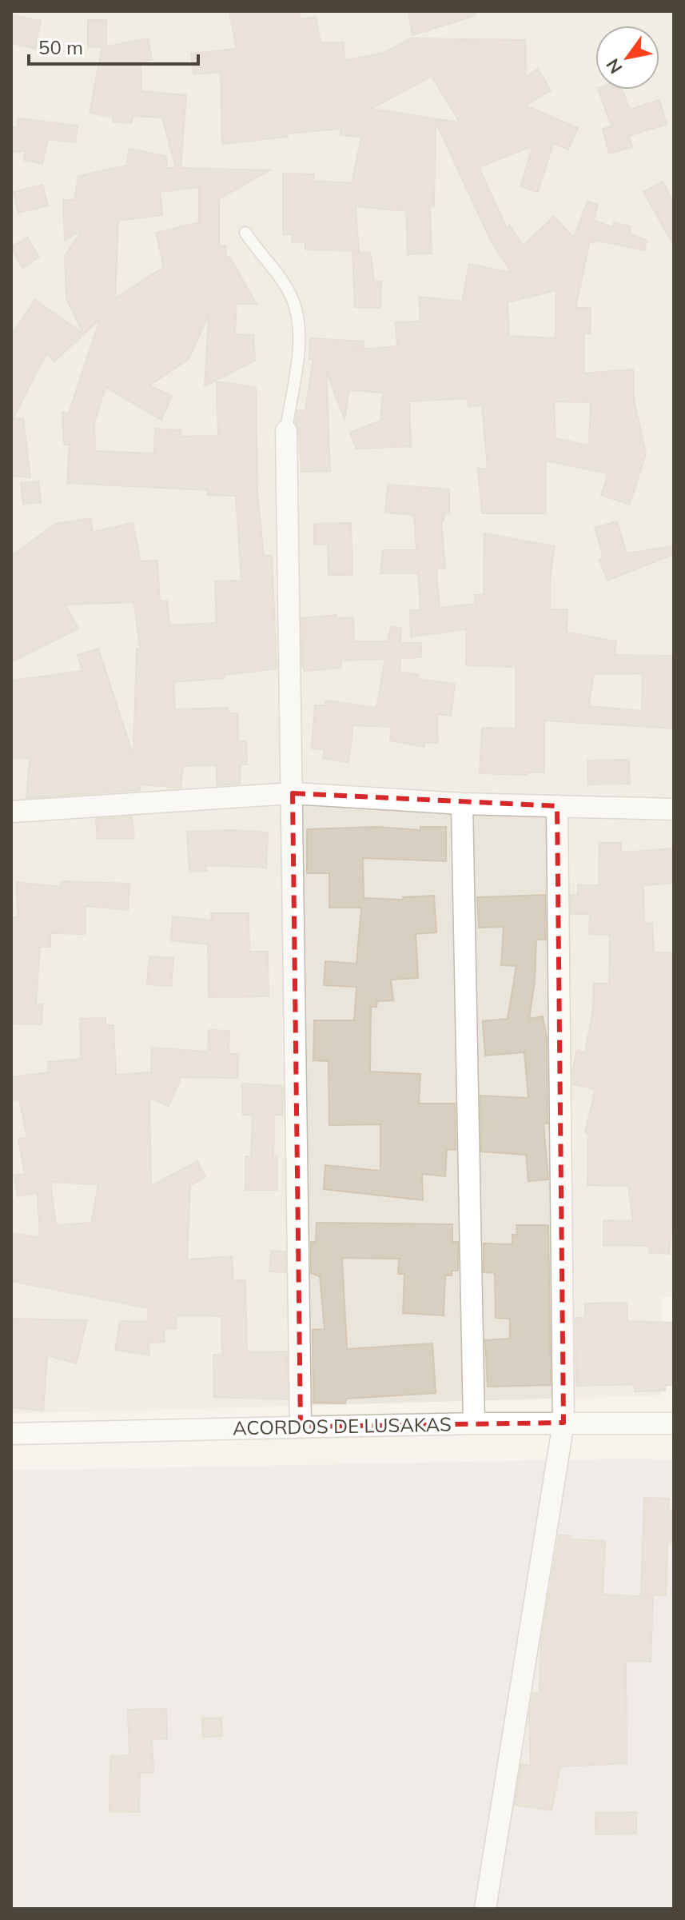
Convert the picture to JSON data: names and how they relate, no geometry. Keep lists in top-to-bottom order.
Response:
{
  "streets": {
    "street": ["ACORDOS DE LUSAKAS"]
  },
  "scale_bar": "50 m",
  "north": "bottom left"
}
